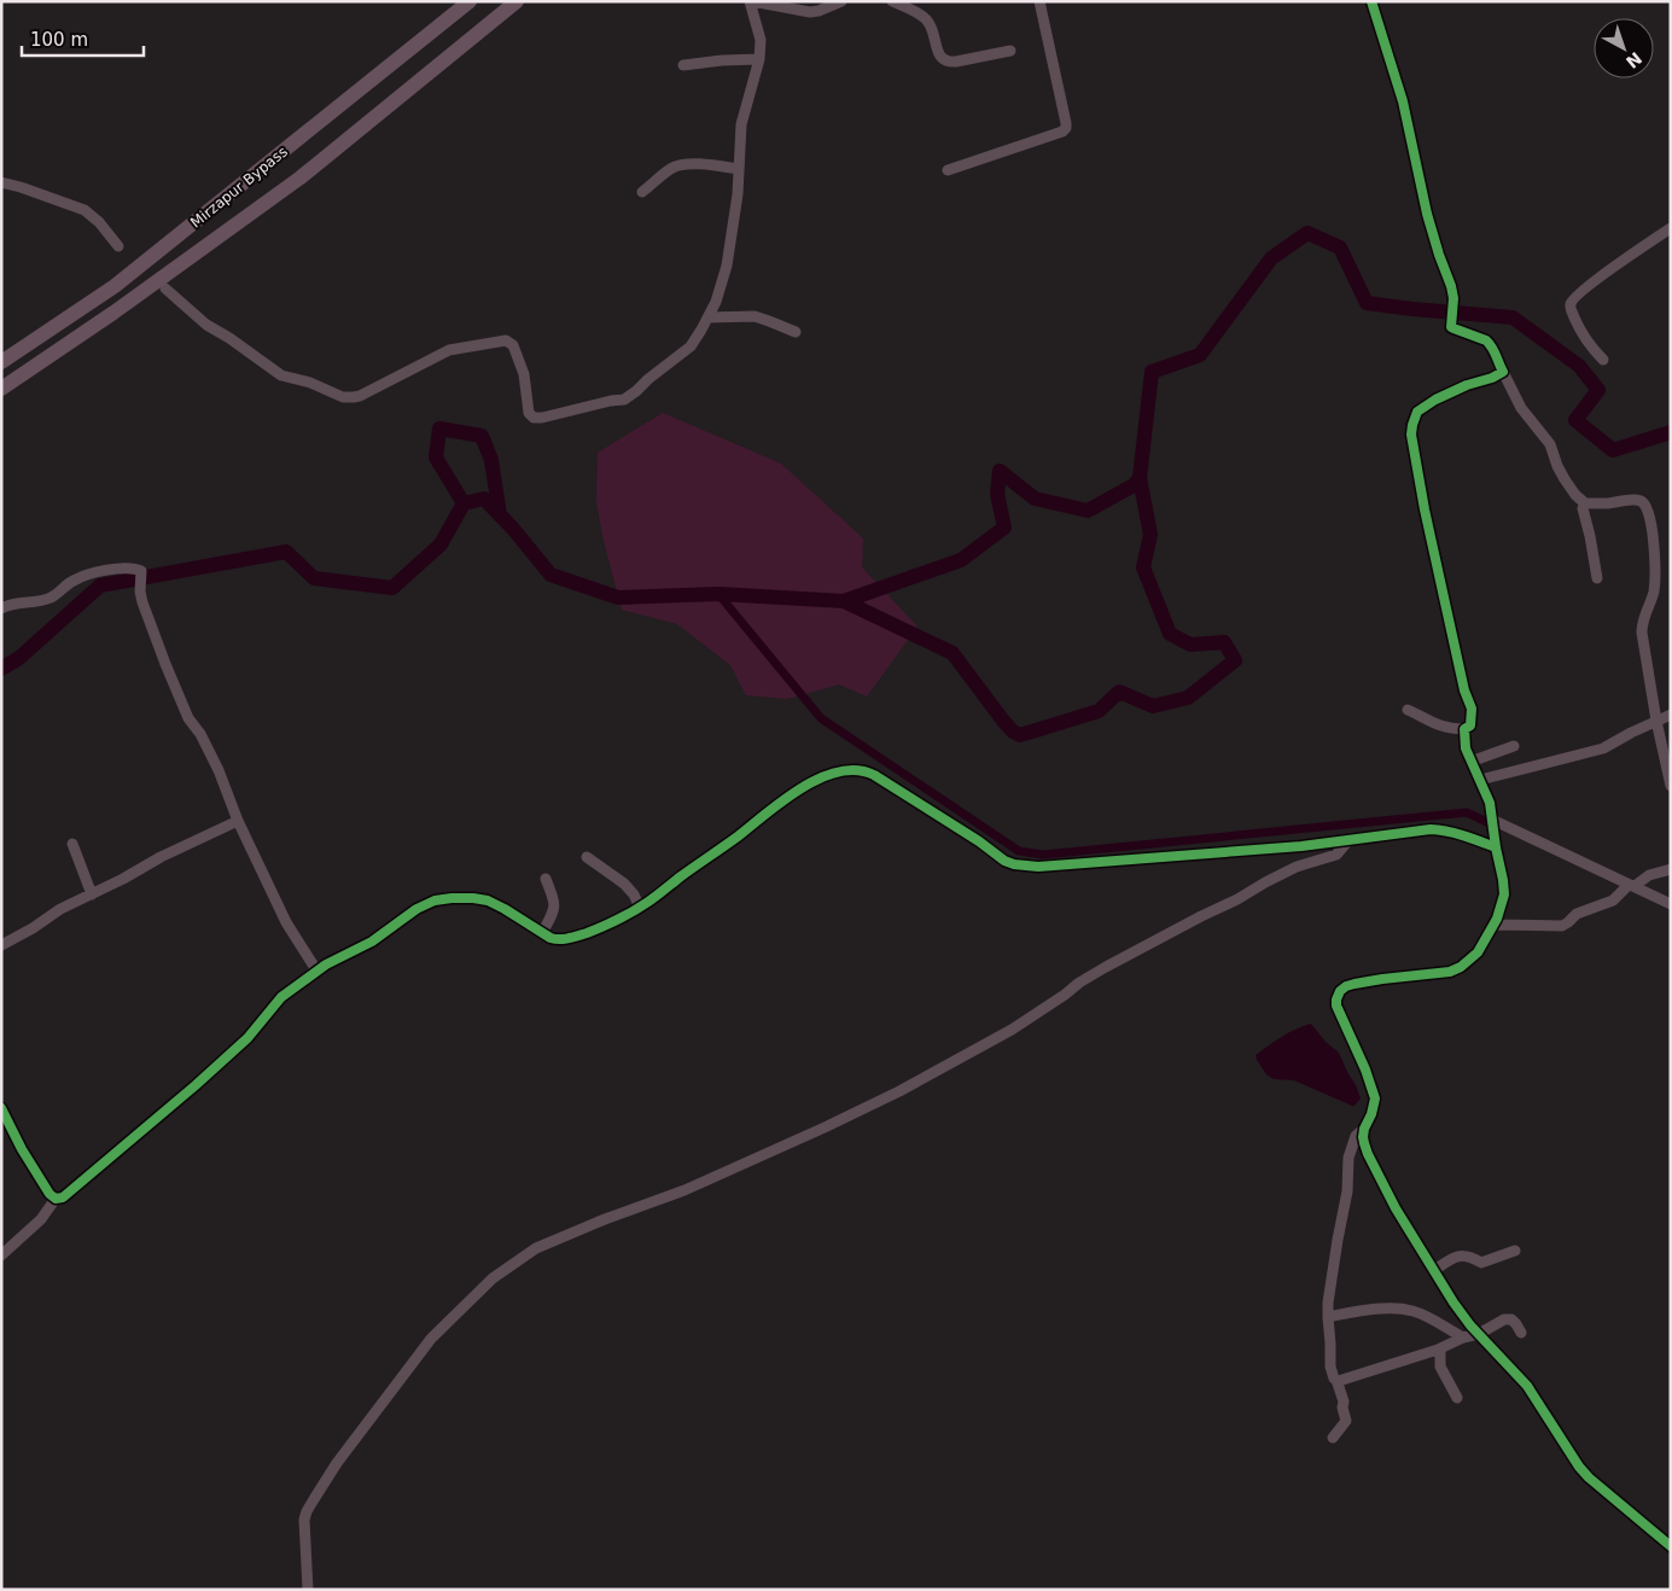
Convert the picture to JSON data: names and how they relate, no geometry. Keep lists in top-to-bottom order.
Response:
{
  "streets": {
    "highway": ["Mirzapur Bypass"]
  },
  "scale_bar": "100 m",
  "north": "bottom right"
}
